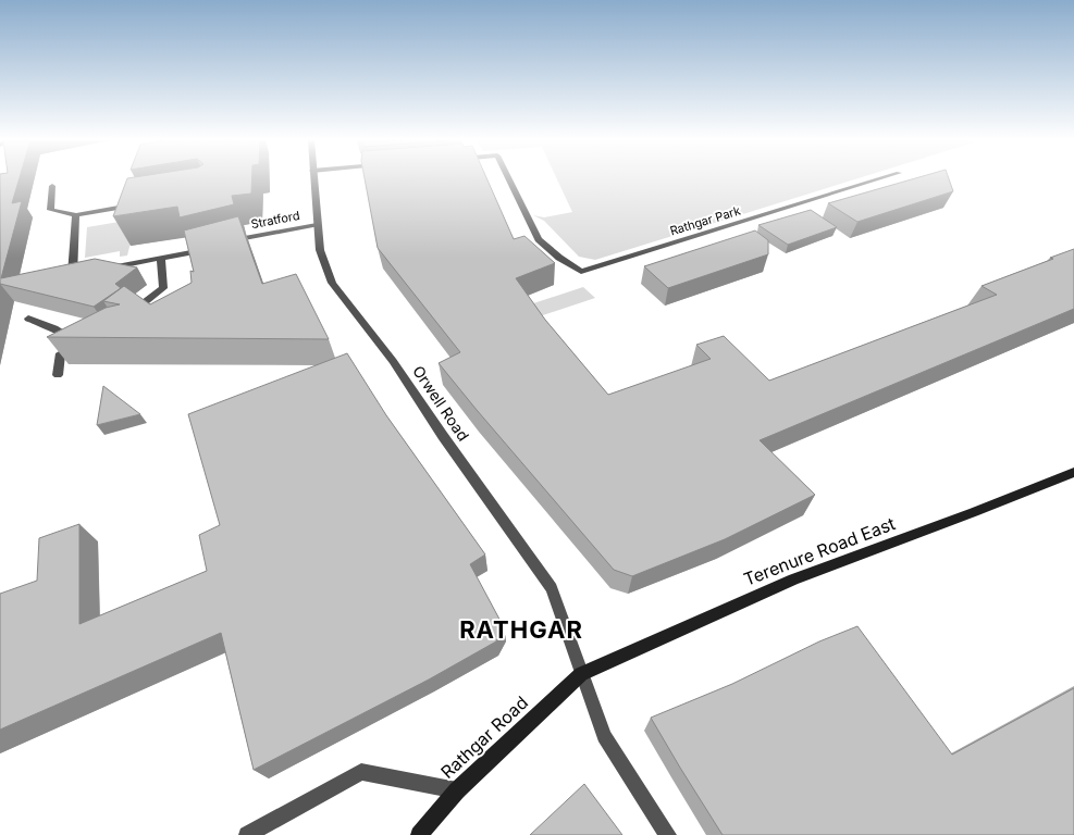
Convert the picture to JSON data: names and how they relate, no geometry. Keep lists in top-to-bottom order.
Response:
{
  "streets": {
    "main road": ["Terenure Road East", "Rathgar Road"],
    "street": ["Stratford", "Rathgar Park", "Orwell Road"]
  },
  "crossings": [
    ["Stratford", "Orwell Road"],
    ["Orwell Road", "Terenure Road East"],
    ["Orwell Road", "Rathgar Road"],
    ["Terenure Road East", "Rathgar Road"]
  ],
  "districts": ["RATHGAR"]
}
